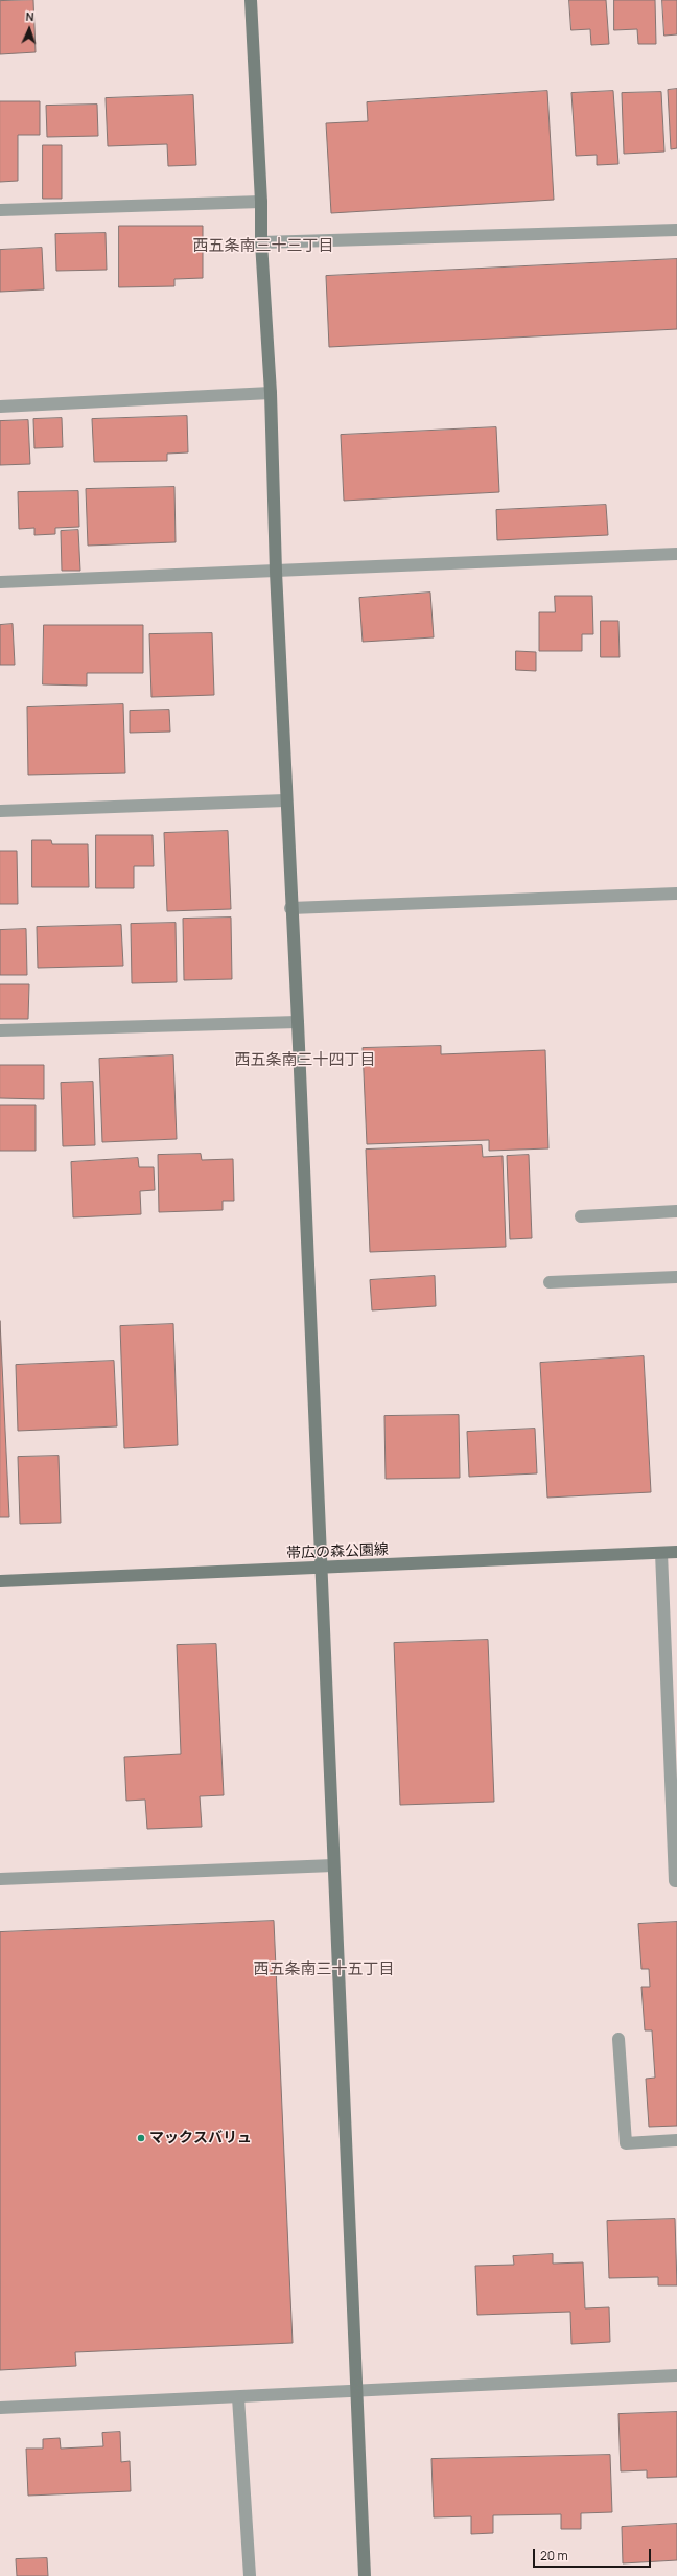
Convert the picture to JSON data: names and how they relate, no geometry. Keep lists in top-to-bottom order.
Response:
{
  "streets": {
    "street": ["帯広の森公園線"]
  },
  "districts": ["西五条南三十三丁目", "西五条南三十四丁目", "西五条南三十五丁目"],
  "places": ["マックスバリュ"],
  "scale_bar": "20 m",
  "north": "top"
}
